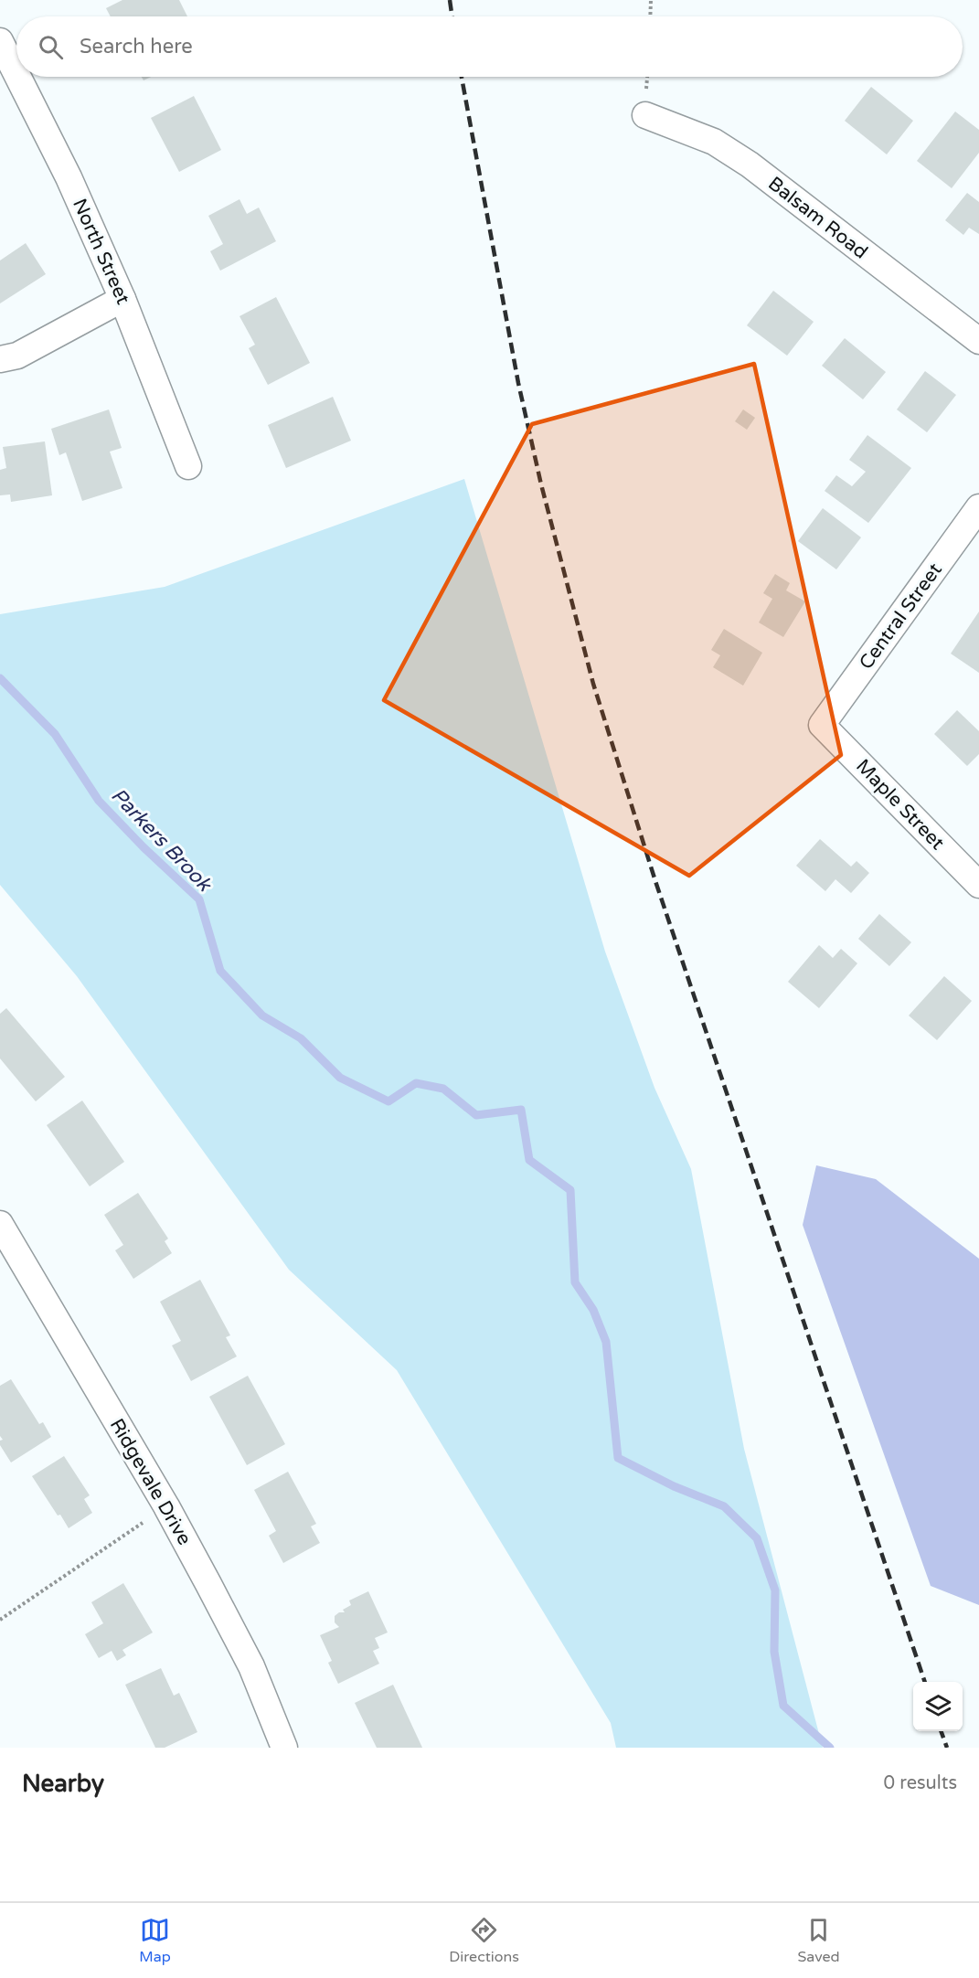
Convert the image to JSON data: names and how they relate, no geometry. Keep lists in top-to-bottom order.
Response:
{
  "streets": {
    "street": [
      "Balsam Road",
      "North Street",
      "Central Street",
      "Maple Street",
      "Ridgevale Drive"
    ]
  },
  "crossings": [
    ["Central Street", "Maple Street"]
  ],
  "water": ["Parkers Brook"],
  "page": {
    "search": "Search here",
    "heading": ["Nearby", "0 results"],
    "nav": ["Map", "Directions", "Saved"]
  }
}
